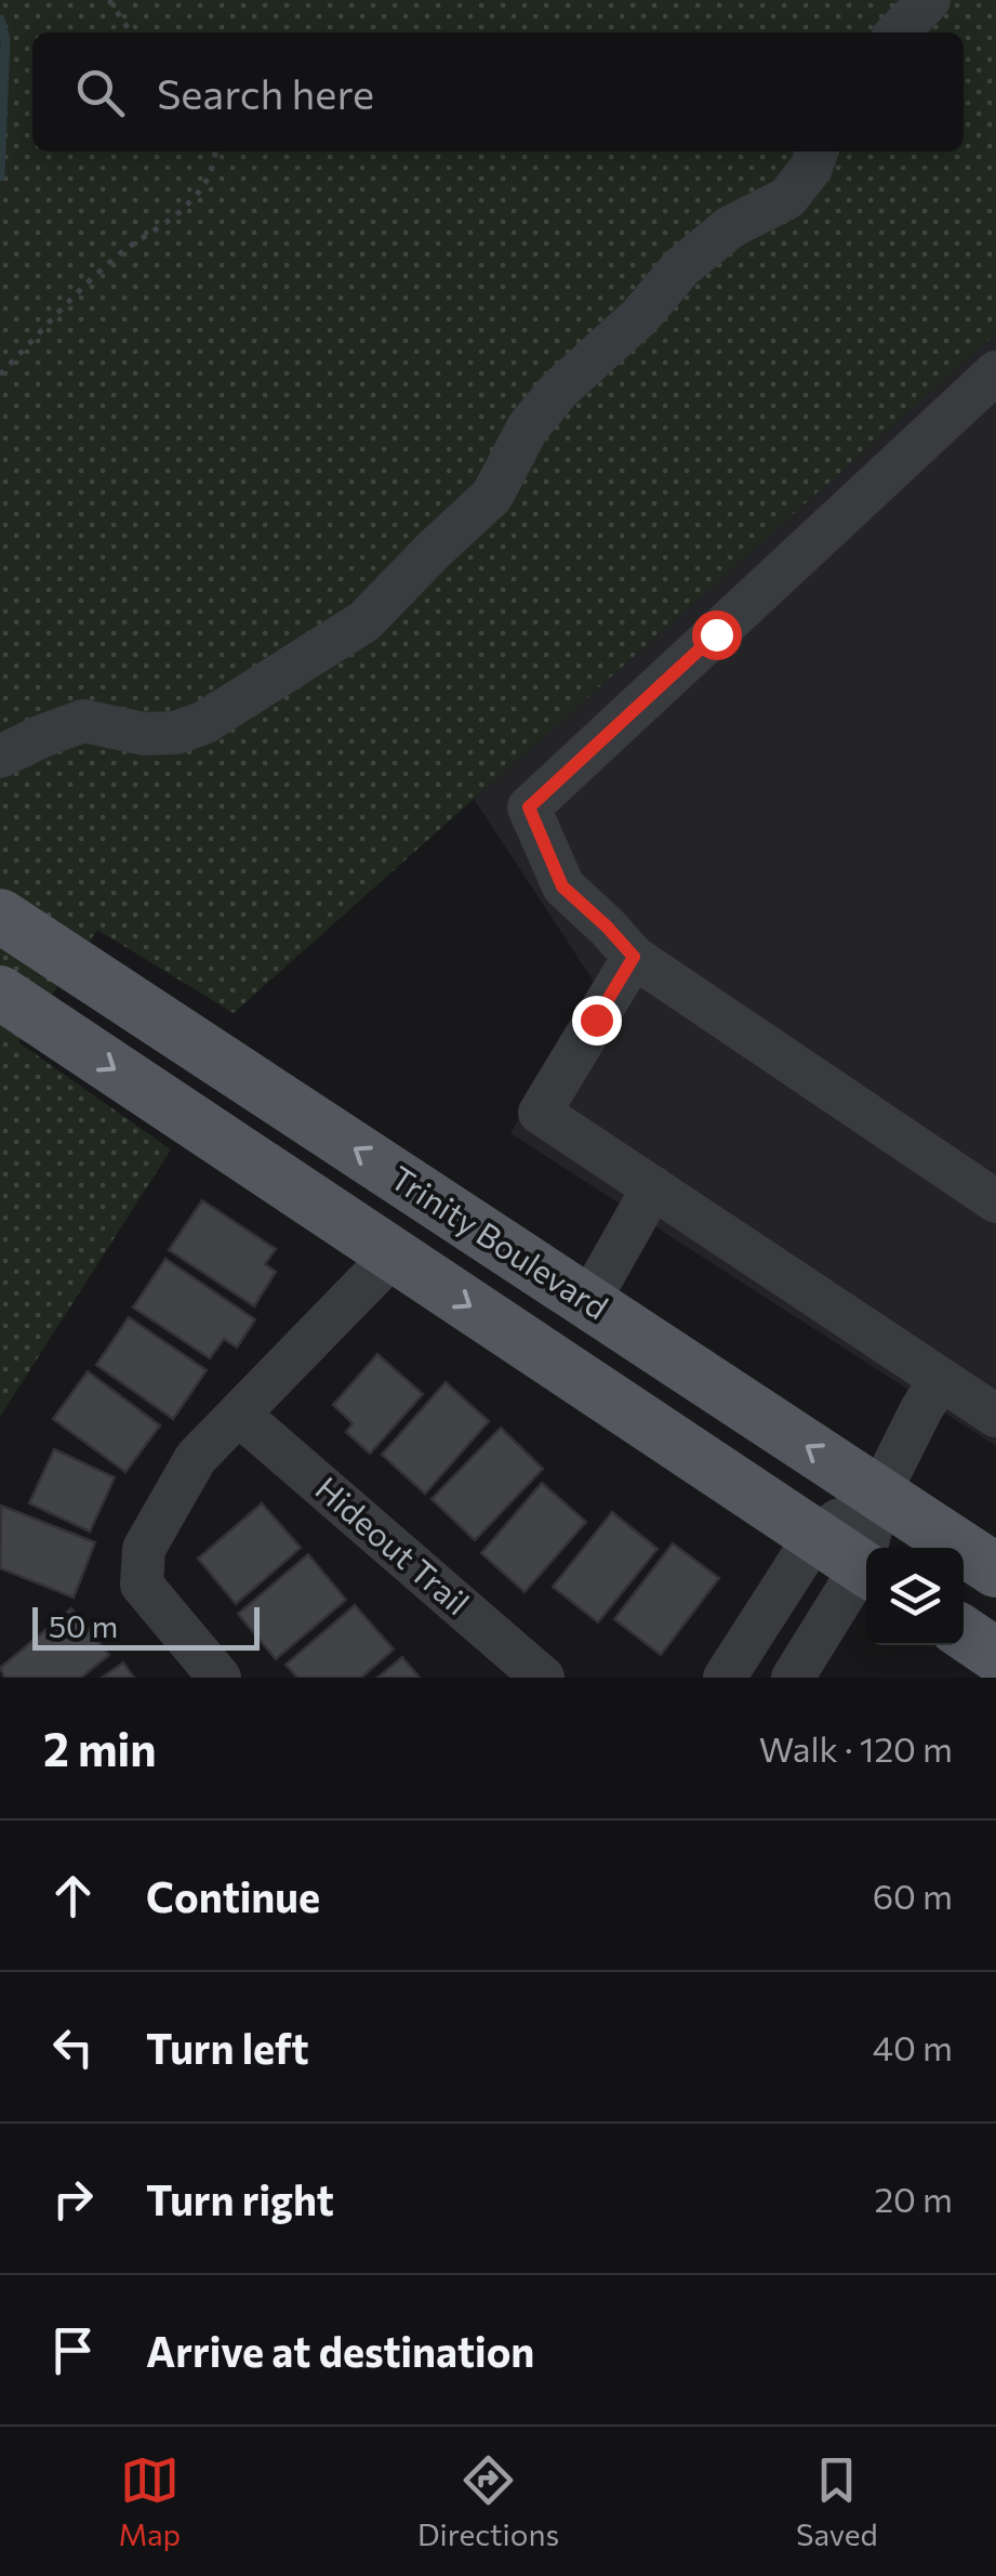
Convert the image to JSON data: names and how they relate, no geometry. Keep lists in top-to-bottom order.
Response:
{
  "streets": {
    "main road": ["Trinity Boulevard"],
    "street": ["Hideout Trail"]
  },
  "scale_bar": "50 m",
  "page": {
    "search": "Search here",
    "scale": "50 m",
    "heading": ["2 min", "Walk · 120 m"],
    "list": [
      ["Continue", "60 m"],
      ["Turn left", "40 m"],
      ["Turn right", "20 m"],
      "Arrive at destination"
    ],
    "nav": ["Map", "Directions", "Saved"]
  }
}
